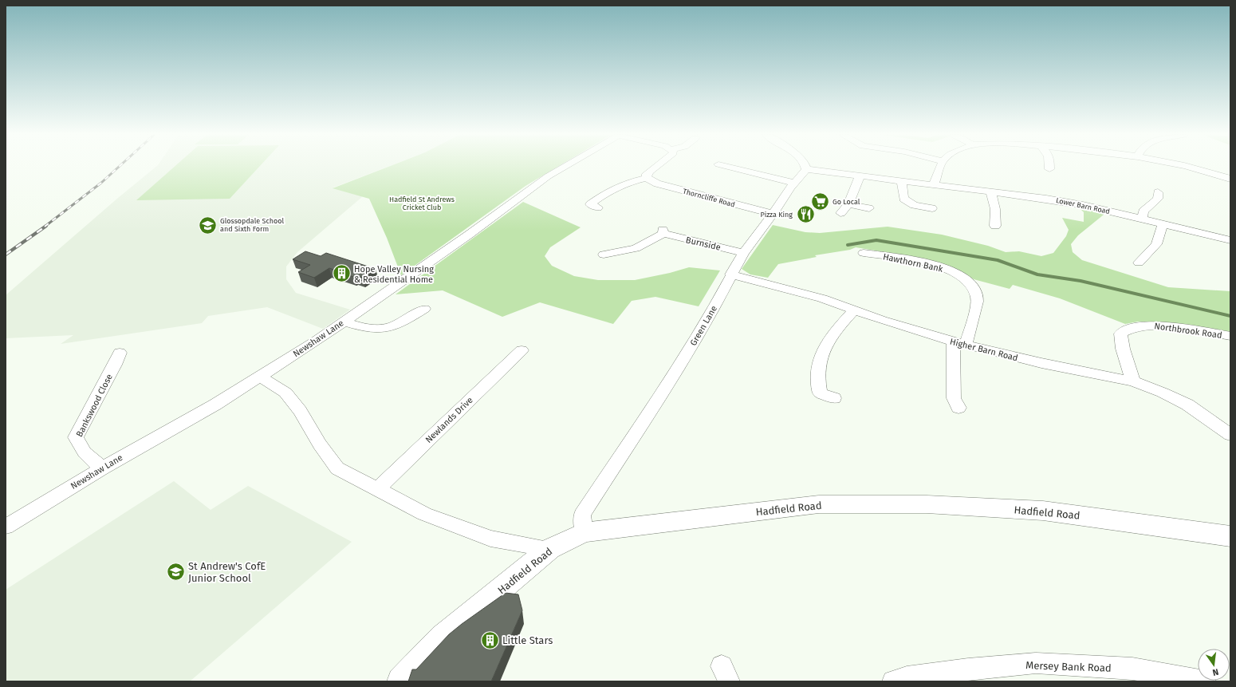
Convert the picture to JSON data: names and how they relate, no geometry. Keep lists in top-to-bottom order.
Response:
{
  "streets": {
    "street": [
      "Thorncliffe Road",
      "Lower Barn Road",
      "Burnside",
      "Hawthorn Bank",
      "Green Lane",
      "Northbrook Road",
      "Newshaw Lane",
      "Higher Barn Road",
      "Bankswood Close",
      "Newlands Drive",
      "Hadfield Road",
      "Mersey Bank Road"
    ]
  },
  "crossings": [
    ["Thorncliffe Road", "Green Lane"],
    ["Lower Barn Road", "Green Lane"],
    ["Burnside", "Green Lane"],
    ["Hawthorn Bank", "Higher Barn Road"],
    ["Green Lane", "Higher Barn Road"],
    ["Green Lane", "Hadfield Road"],
    ["Northbrook Road", "Higher Barn Road"],
    ["Newshaw Lane", "Bankswood Close"]
  ],
  "parks": ["Hadfield St Andrews Cricket Club"],
  "places": {
    "supermarket": ["Go Local"],
    "restaurant": ["Pizza King"],
    "school or university": ["Glossopdale School and Sixth Form", "St Andrew's CofE Junior School"],
    "building": ["Hope Valley Nursing & Residential Home", "Little Stars"]
  },
  "north": "bottom"
}
